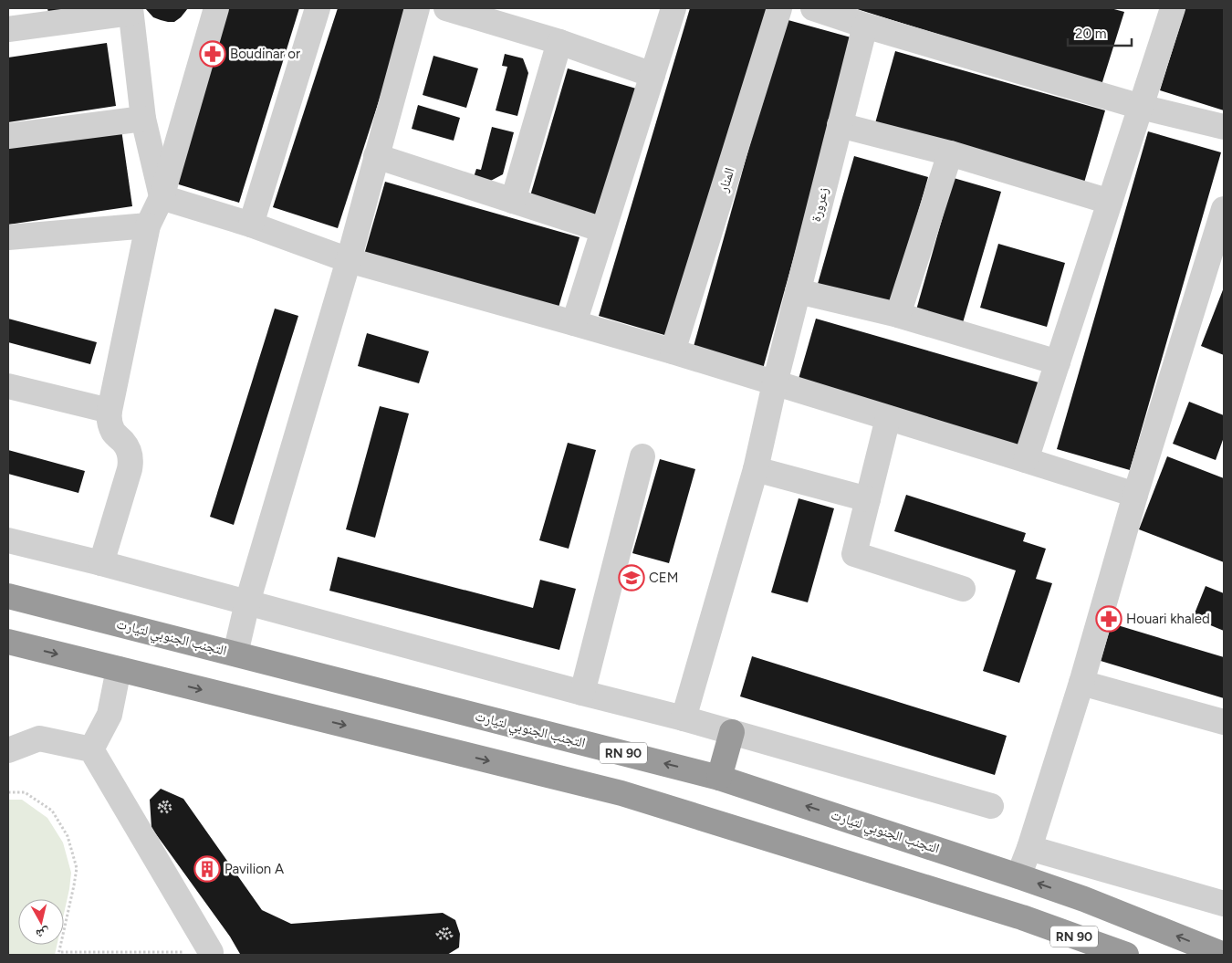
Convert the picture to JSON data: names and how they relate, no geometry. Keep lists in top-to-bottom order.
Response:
{
  "streets": {
    "highway": ["التجنب الجنوبي لتيارت", "RN 90"],
    "street": ["المنار", "زعرورة"]
  },
  "places": {
    "pharmacy": ["Boudinar or", "Houari khaled"],
    "school or university": ["CEM"],
    "building": ["Pavilion A"]
  },
  "scale_bar": "20 m",
  "north": "bottom"
}
